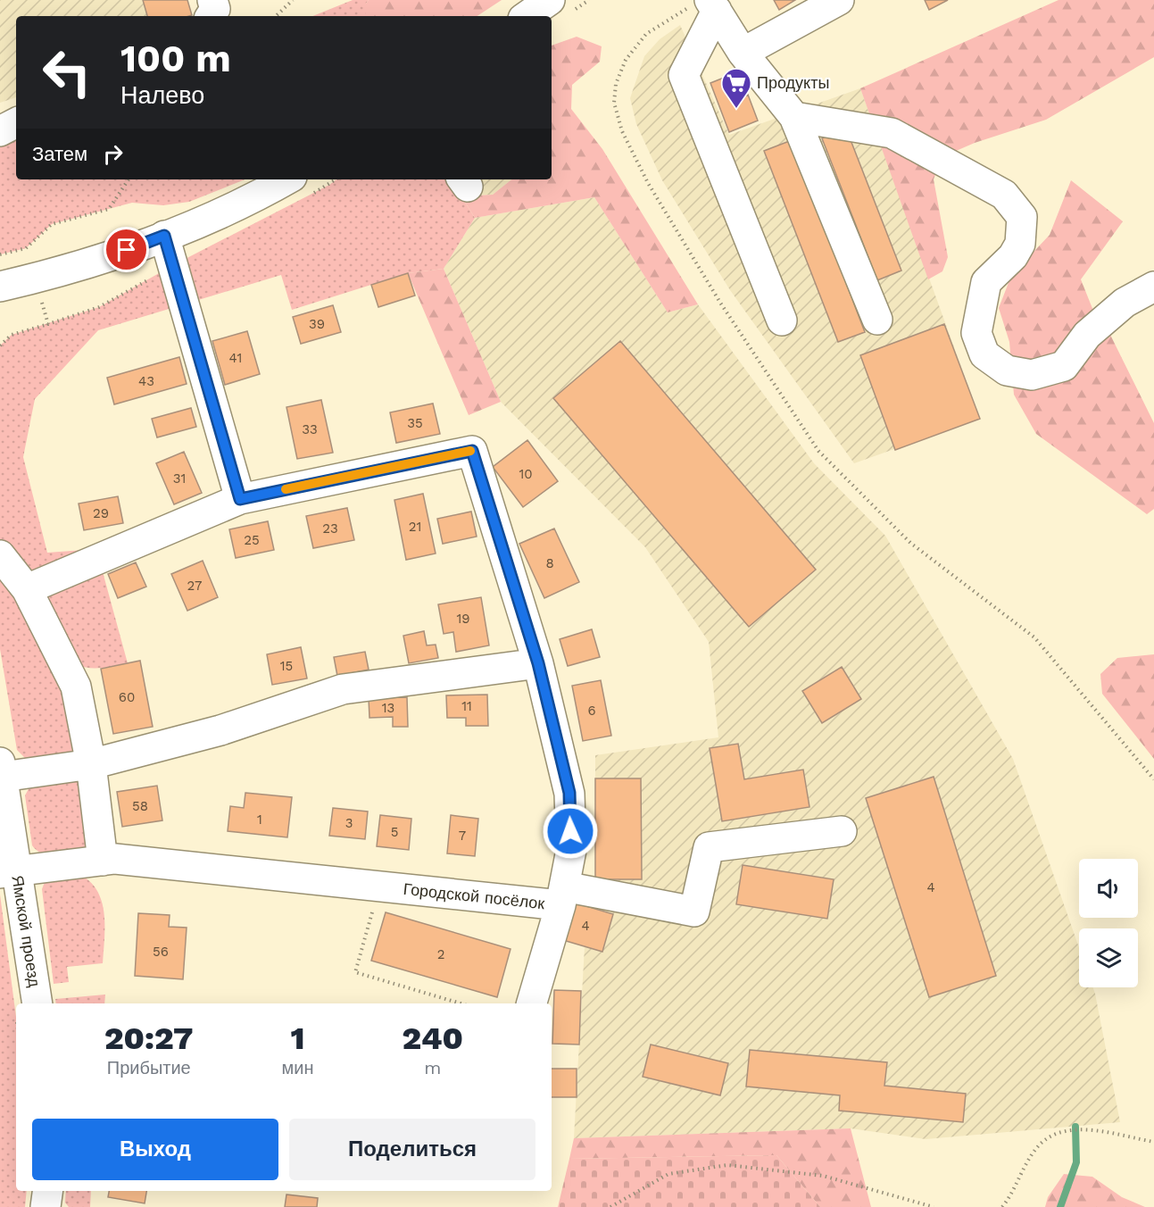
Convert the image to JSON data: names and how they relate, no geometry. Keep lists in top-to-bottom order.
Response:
{
  "streets": {
    "street": ["Городской посёлок", "Ямской проезд"]
  },
  "crossings": [
    ["Городской посёлок", "Ямской проезд"]
  ],
  "places": {
    "supermarket": ["Продукты"]
  },
  "house_numbers": [
    "39",
    "41",
    "43",
    "35",
    "33",
    "10",
    "31",
    "29",
    "21",
    "23",
    "25",
    "8",
    "27",
    "19",
    "15",
    "60",
    "11",
    "13",
    "6",
    "58",
    "1",
    "3",
    "5",
    "7",
    "4",
    "4",
    "56",
    "2"
  ],
  "page": {
    "turn": ["100 m", "Налево"],
    "then": "Затем",
    "eta": [
      "20:27",
      "Прибытие",
      "1",
      "мин",
      "240",
      "m"
    ],
    "buttons": ["Выход", "Поделиться"]
  }
}
